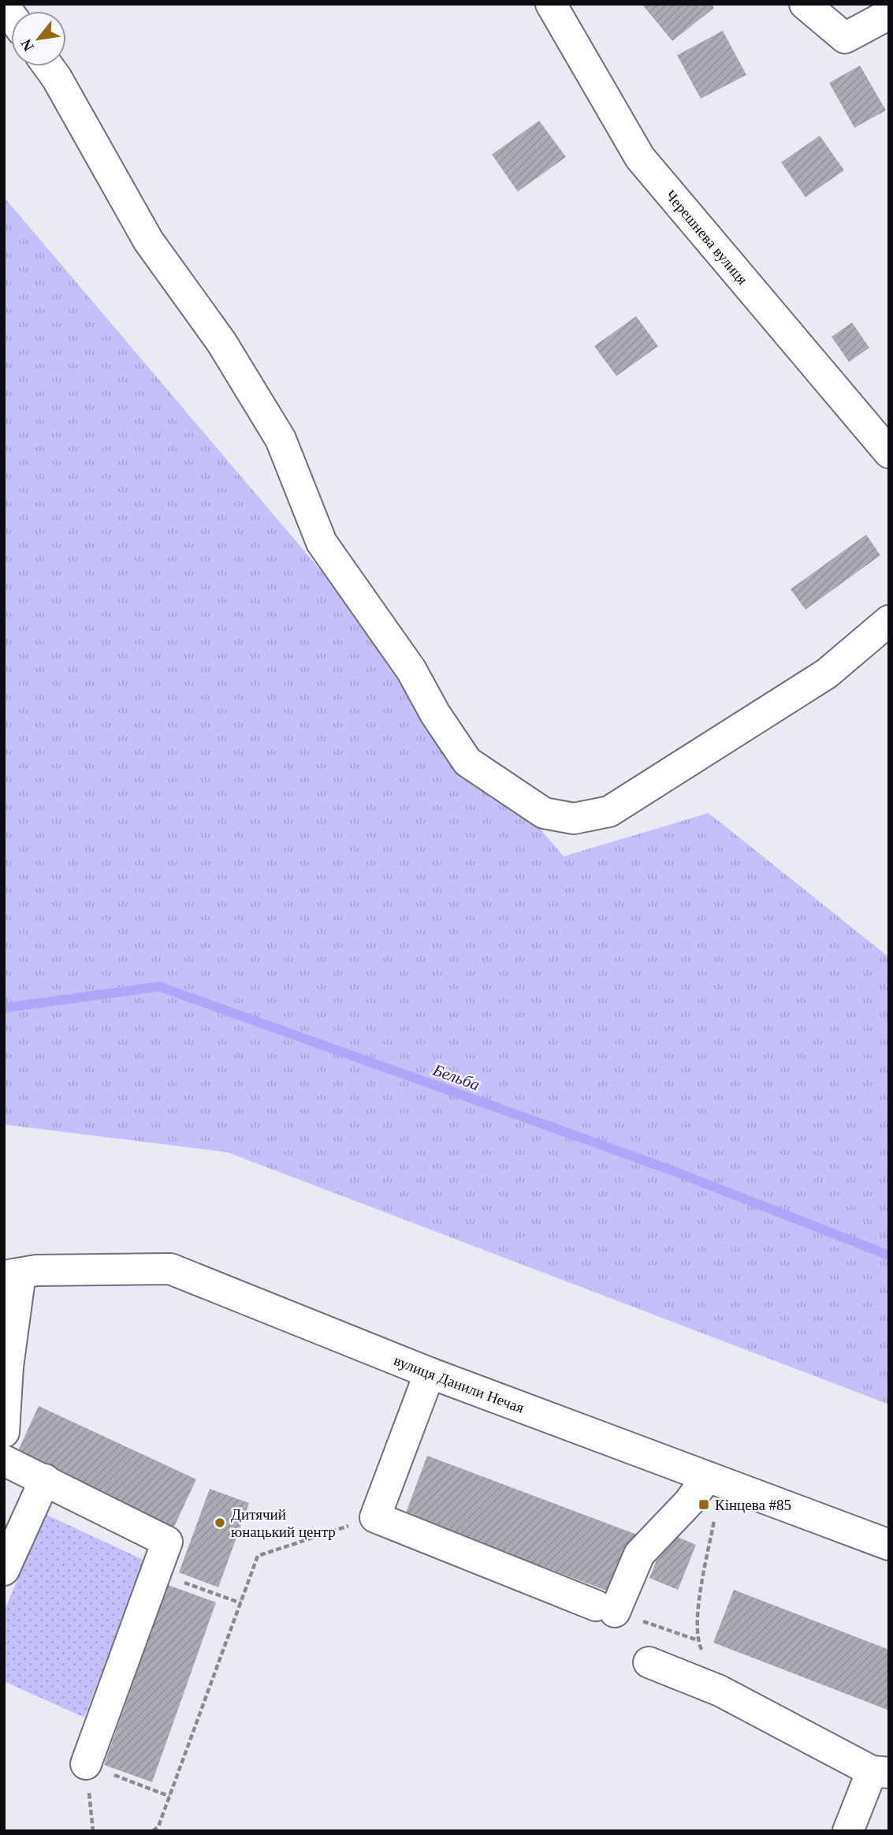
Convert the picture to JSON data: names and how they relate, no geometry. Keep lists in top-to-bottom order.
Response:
{
  "streets": {
    "street": ["Черешнева вулиця", "вулиця Данили Нечая"]
  },
  "water": ["Бельба"],
  "places": {
    "transit": ["Кінцева #85"],
    "other": ["Дитячий юнацький центр"]
  },
  "north": "bottom left"
}
